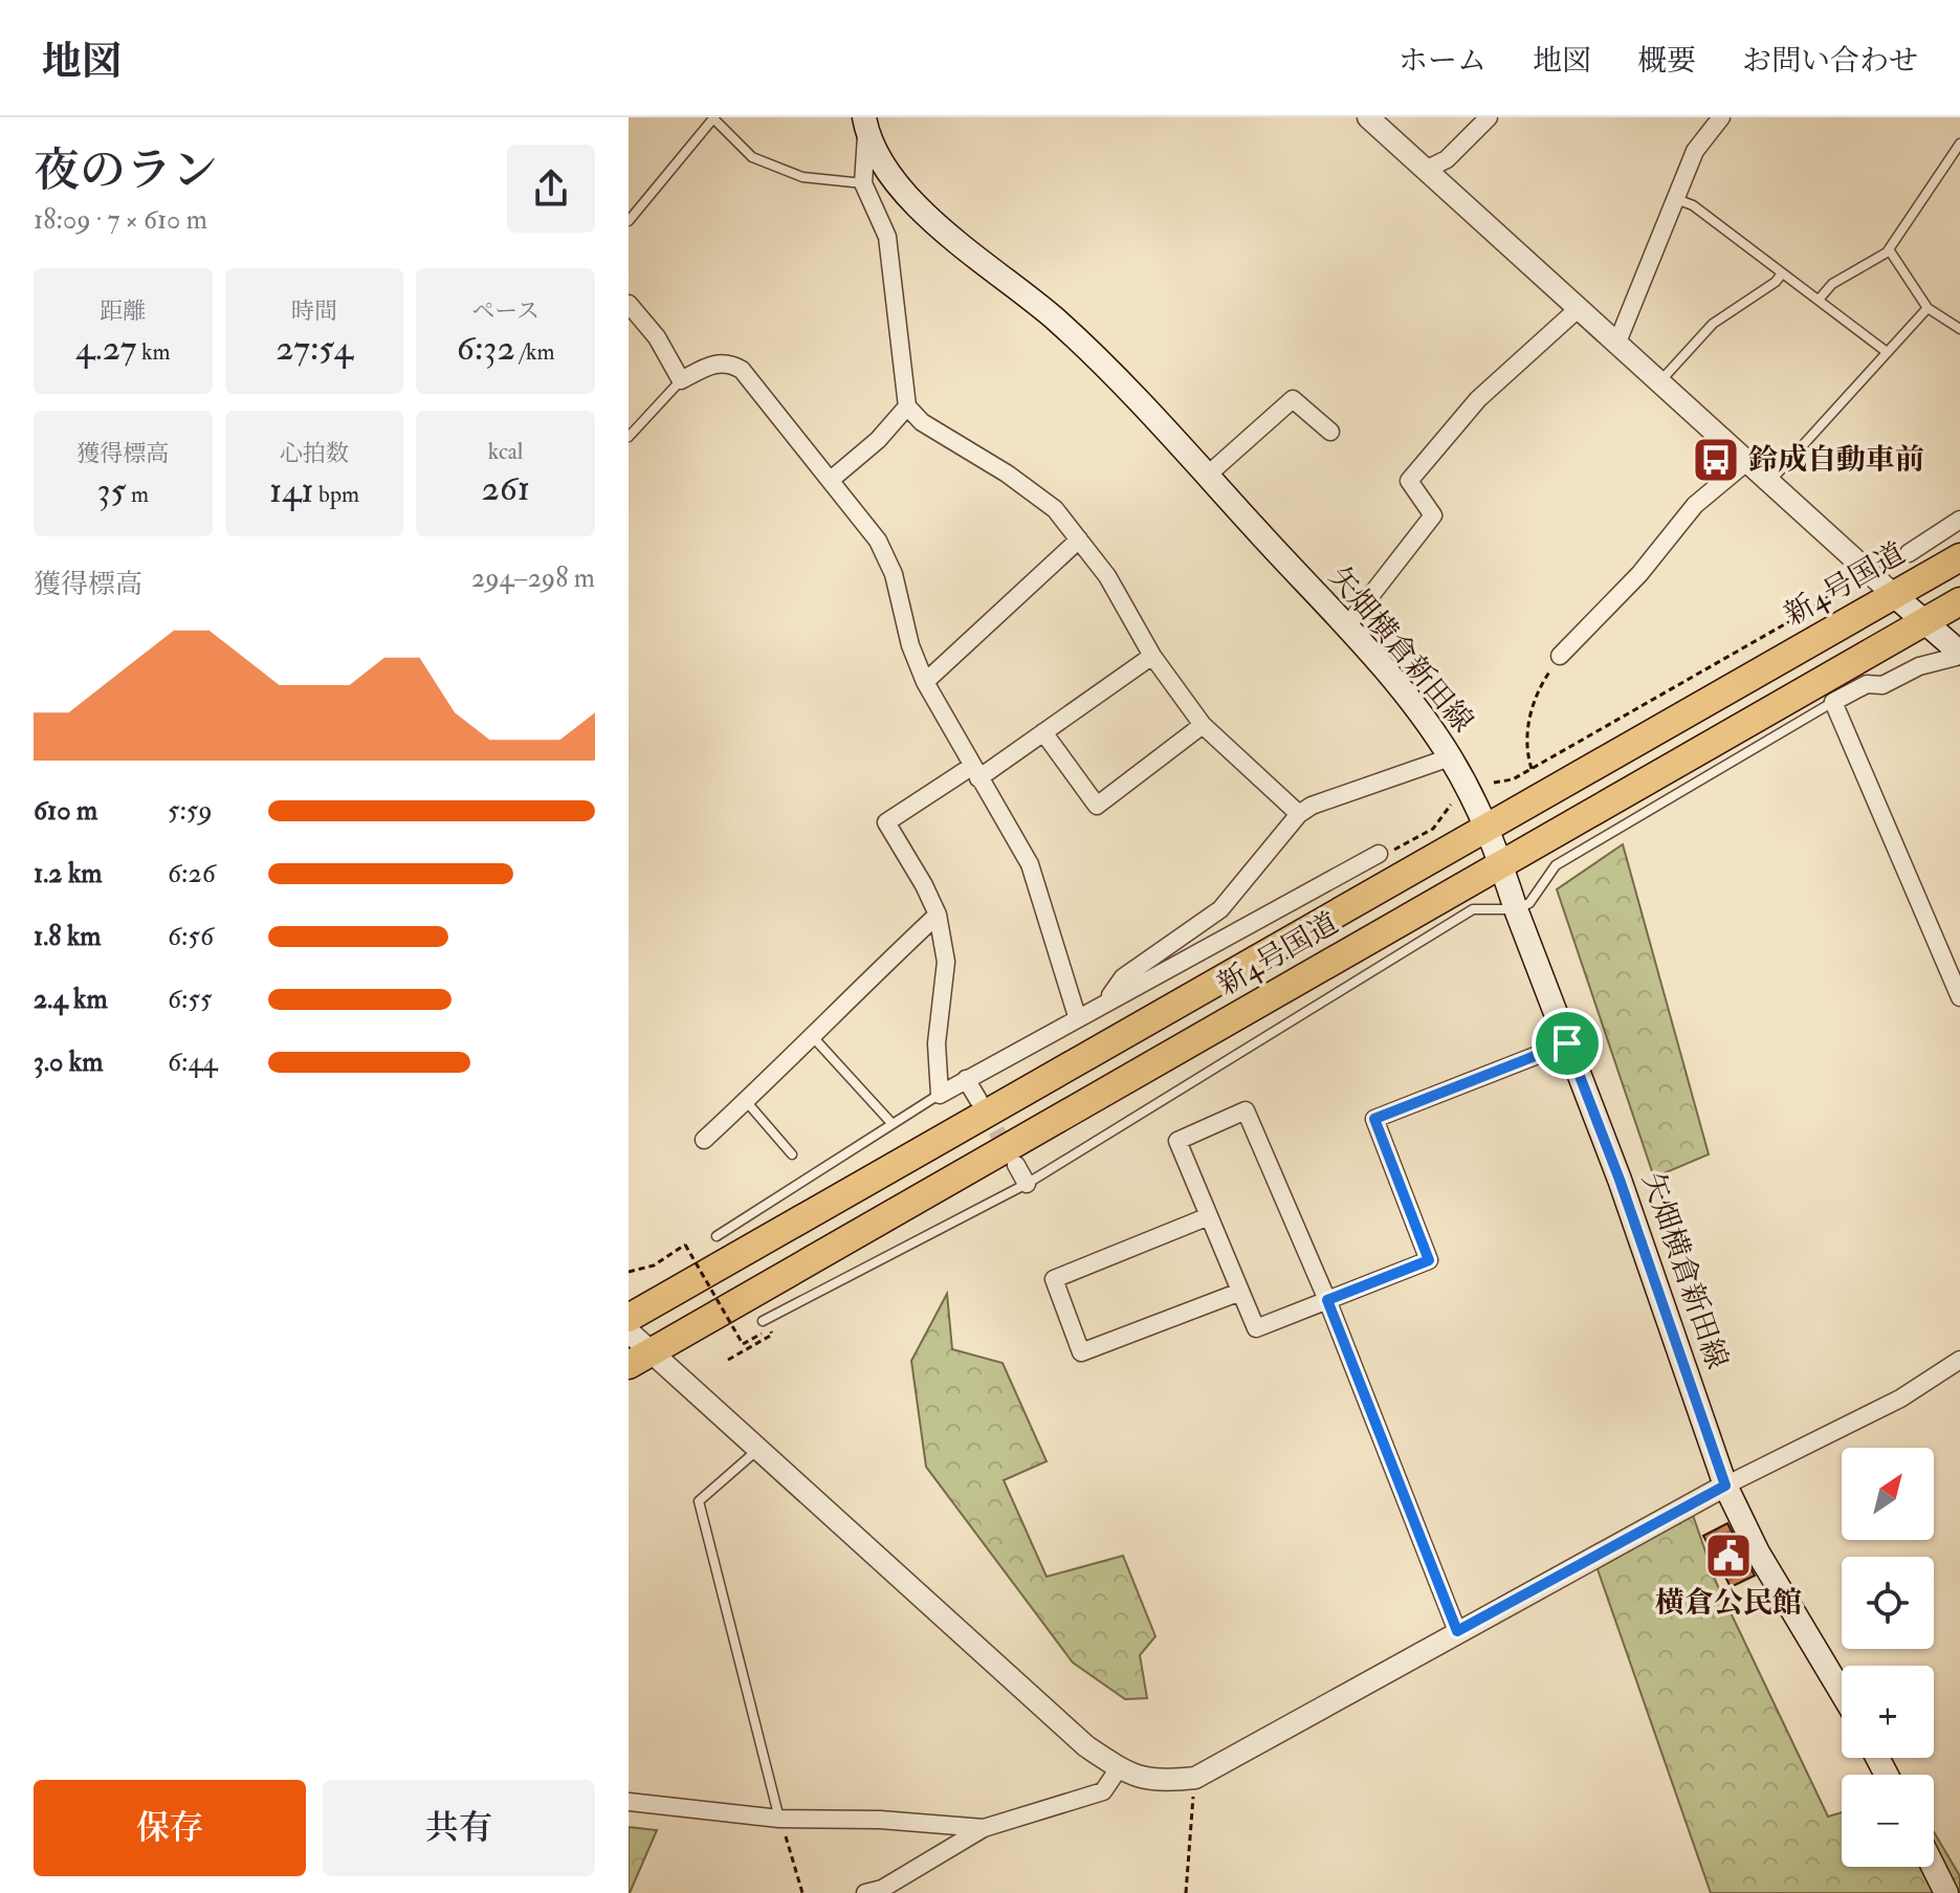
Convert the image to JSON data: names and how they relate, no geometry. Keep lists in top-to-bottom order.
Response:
{
  "streets": {
    "highway": ["新4号国道"],
    "main road": ["矢畑横倉新田線"]
  },
  "crossings": [
    ["新4号国道", "矢畑横倉新田線"]
  ],
  "places": {
    "bus stop": ["鈴成自動車前"],
    "public building": ["横倉公民館"]
  },
  "north": "top right",
  "page": {
    "header": "地図",
    "nav": [
      "ホーム",
      "地図",
      "概要",
      "お問い合わせ"
    ],
    "heading": ["夜のラン", "18:09 · 7 × 610 m"],
    "stats": [
      ["距離", "4.27 km"],
      ["時間", "27:54"],
      ["ペース", "6:32 /km"],
      ["獲得標高", "35 m"],
      ["心拍数", "141 bpm"],
      ["kcal", "261"]
    ],
    "chart": ["獲得標高", "294–298 m"],
    "list": [
      {
        "name": "610 m",
        "note": "5:59"
      },
      {
        "name": "1.2 km",
        "note": "6:26"
      },
      {
        "name": "1.8 km",
        "note": "6:56"
      },
      {
        "name": "2.4 km",
        "note": "6:55"
      },
      {
        "name": "3.0 km",
        "note": "6:44"
      }
    ],
    "map_buttons": ["+", "−"],
    "buttons": ["保存", "共有"]
  }
}
